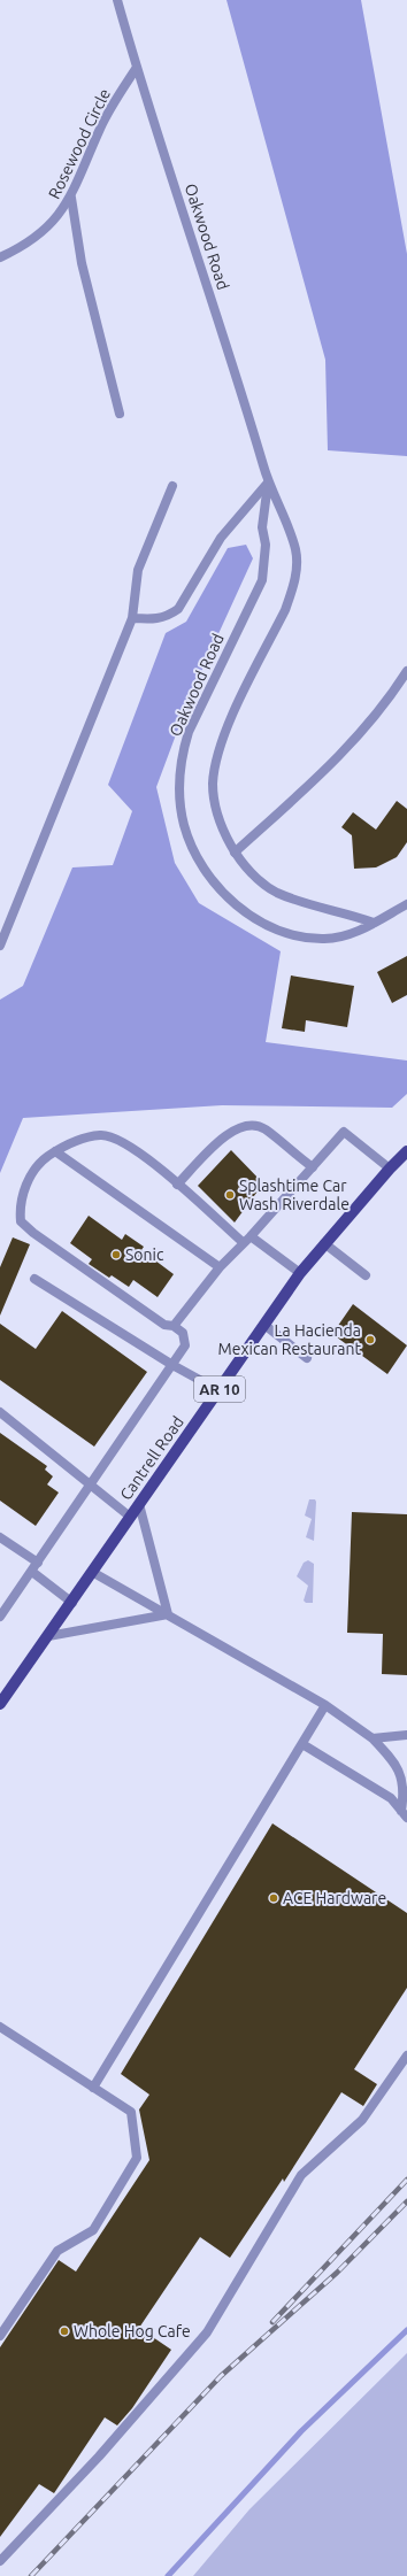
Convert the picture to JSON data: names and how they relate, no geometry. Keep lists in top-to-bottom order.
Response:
{
  "streets": {
    "main road": ["AR 10", "Cantrell Road"],
    "street": ["Rosewood Circle", "Oakwood Road"]
  },
  "crossings": [
    ["Rosewood Circle", "Oakwood Road"]
  ],
  "places": [
    "Splashtime Car Wash Riverdale",
    "Sonic",
    "La Hacienda Mexican Restaurant",
    "ACE Hardware",
    "Whole Hog Cafe"
  ]
}
